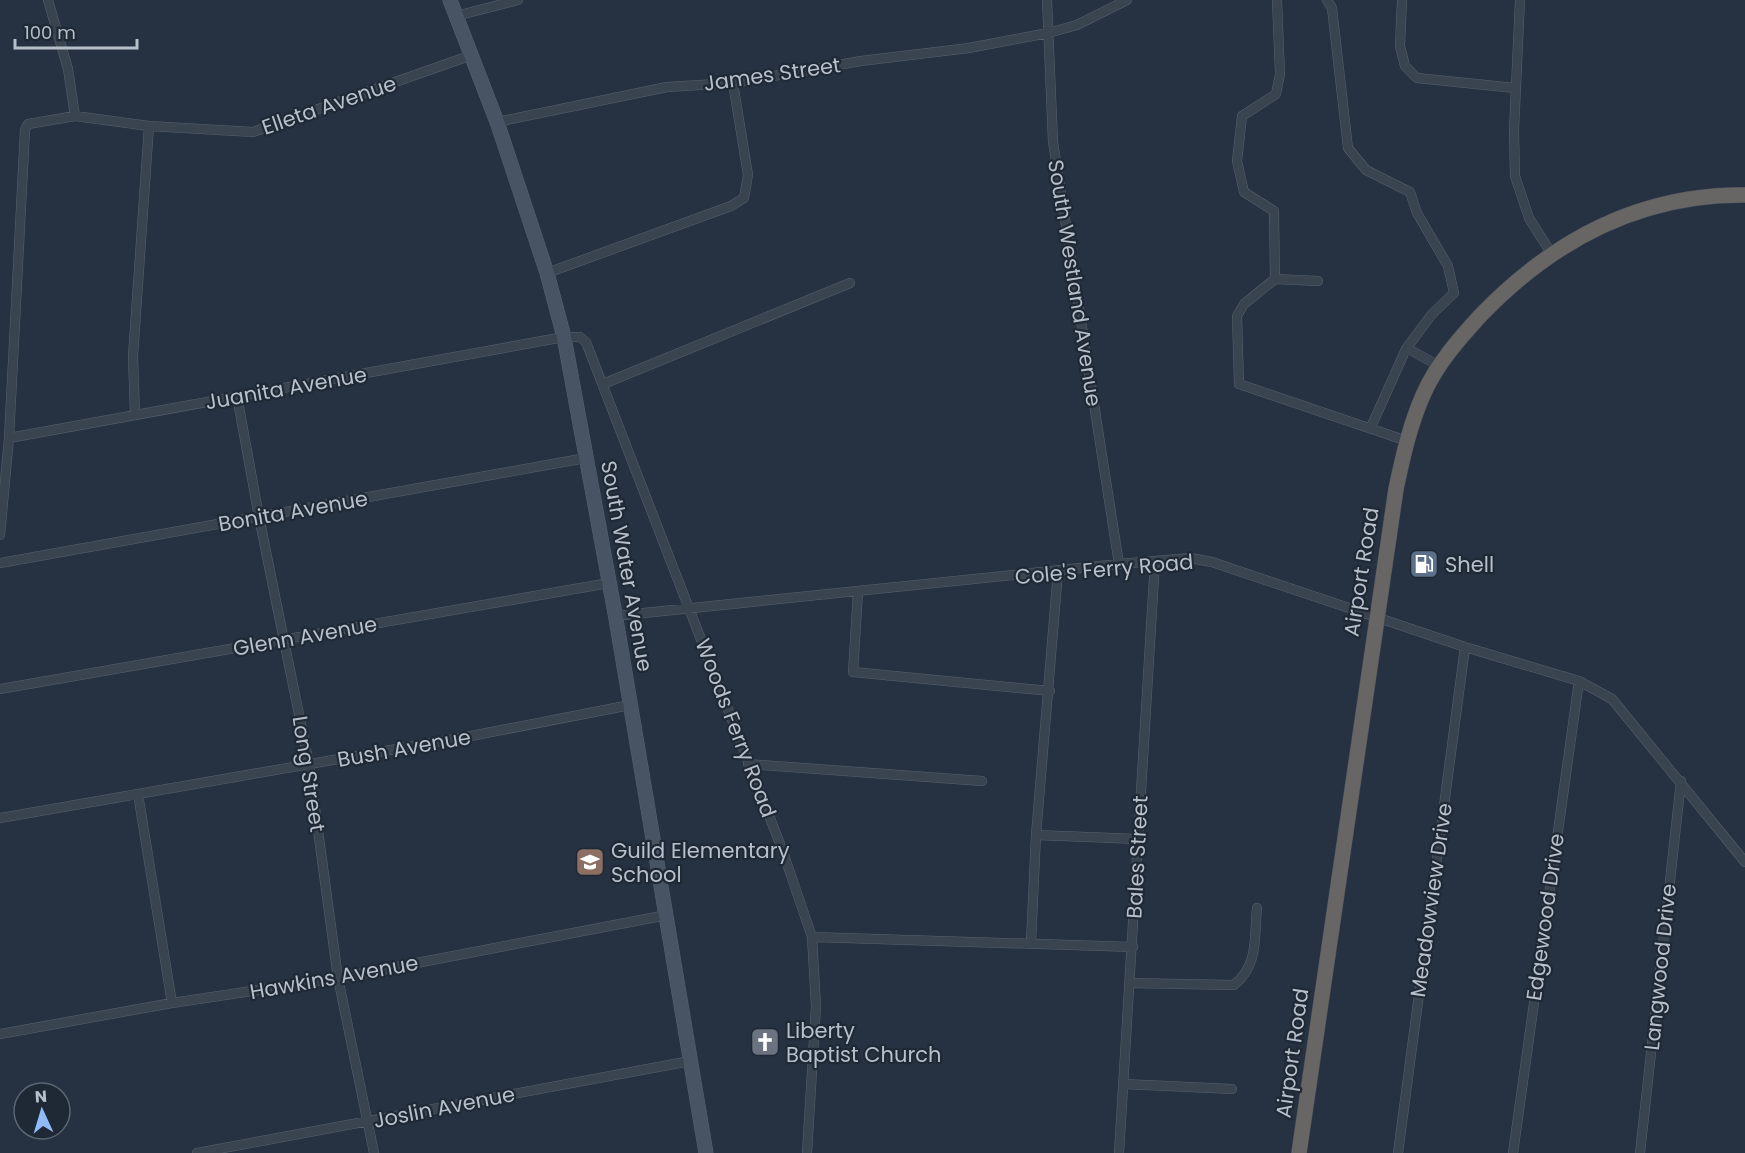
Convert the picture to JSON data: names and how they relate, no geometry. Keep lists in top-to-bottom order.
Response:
{
  "streets": {
    "highway": ["Airport Road"],
    "main road": ["South Water Avenue"],
    "street": [
      "James Street",
      "Elleta Avenue",
      "South Westland Avenue",
      "Juanita Avenue",
      "Bonita Avenue",
      "Cole's Ferry Road",
      "Glenn Avenue",
      "Woods Ferry Road",
      "Bush Avenue",
      "Long Street",
      "Bales Street",
      "Meadowview Drive",
      "Edgewood Drive",
      "Langwood Drive",
      "Hawkins Avenue",
      "Joslin Avenue"
    ]
  },
  "crossings": [
    ["James Street", "South Westland Avenue"],
    ["James Street", "South Water Avenue"],
    ["Elleta Avenue", "Juanita Avenue"],
    ["Elleta Avenue", "South Water Avenue"],
    ["South Westland Avenue", "Cole's Ferry Road"],
    ["Juanita Avenue", "South Water Avenue"],
    ["Juanita Avenue", "Woods Ferry Road"],
    ["Juanita Avenue", "Long Street"],
    ["Bonita Avenue", "South Water Avenue"],
    ["Bonita Avenue", "Long Street"],
    ["South Water Avenue", "Cole's Ferry Road"],
    ["South Water Avenue", "Glenn Avenue"],
    ["South Water Avenue", "Woods Ferry Road"],
    ["South Water Avenue", "Bush Avenue"],
    ["South Water Avenue", "Hawkins Avenue"],
    ["South Water Avenue", "Joslin Avenue"],
    ["Cole's Ferry Road", "Airport Road"],
    ["Cole's Ferry Road", "Woods Ferry Road"],
    ["Cole's Ferry Road", "Bales Street"],
    ["Cole's Ferry Road", "Meadowview Drive"],
    ["Cole's Ferry Road", "Edgewood Drive"],
    ["Cole's Ferry Road", "Langwood Drive"],
    ["Glenn Avenue", "Long Street"],
    ["Bush Avenue", "Long Street"],
    ["Long Street", "Hawkins Avenue"],
    ["Long Street", "Joslin Avenue"]
  ],
  "places": {
    "fuel station": ["Shell"],
    "school or university": ["Guild Elementary School"],
    "church": ["Liberty Baptist Church"]
  },
  "scale_bar": "100 m",
  "north": "top"
}
